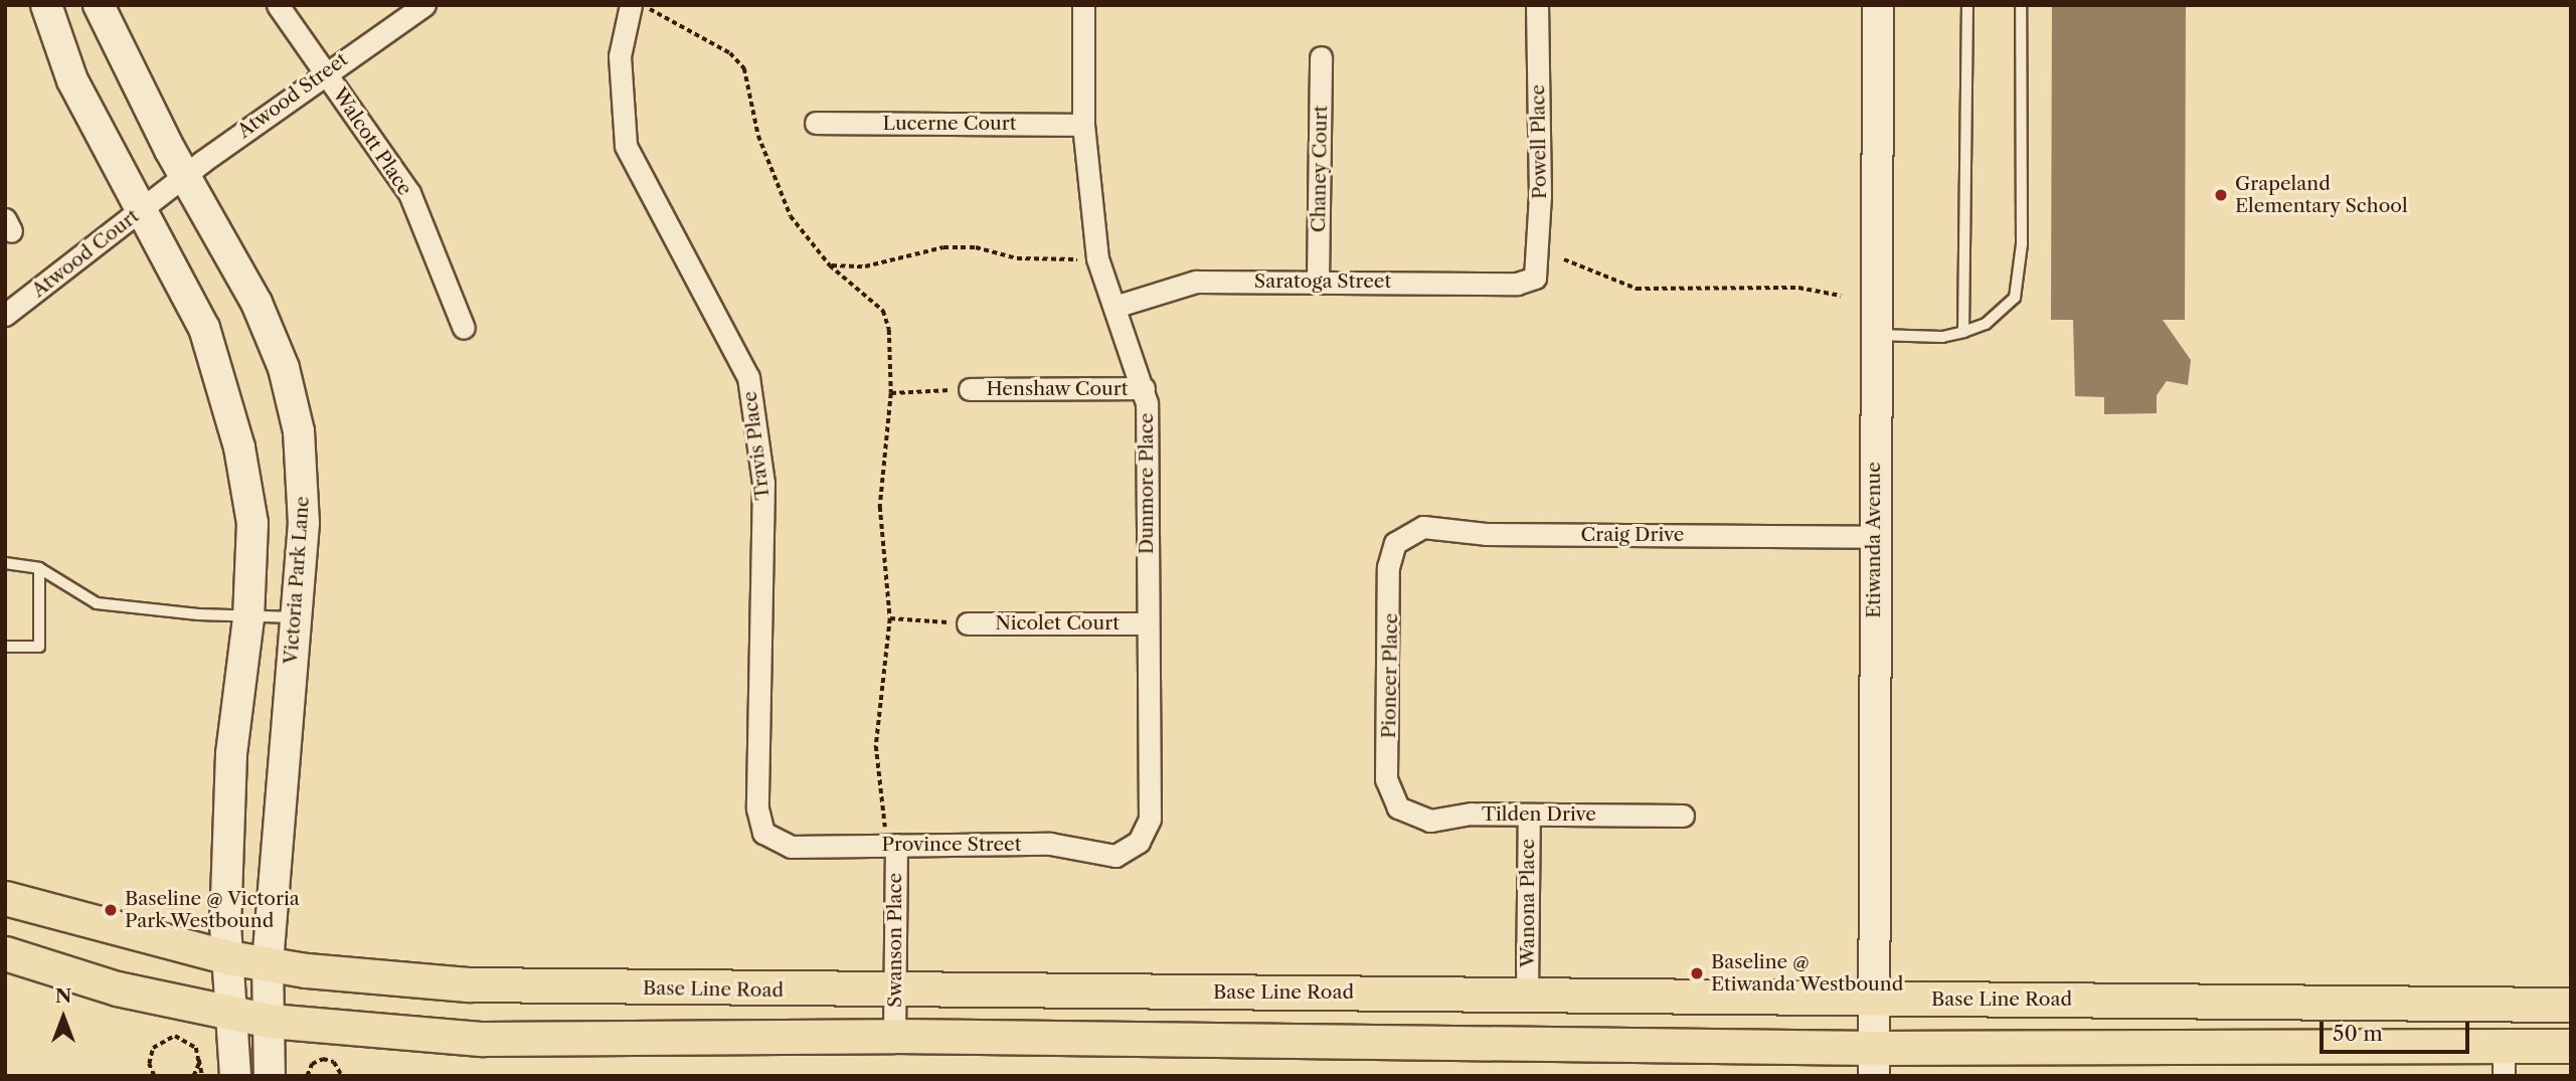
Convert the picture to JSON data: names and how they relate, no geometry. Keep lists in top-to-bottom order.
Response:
{
  "streets": {
    "main road": ["Base Line Road"],
    "street": [
      "Atwood Street",
      "Lucerne Court",
      "Walcott Place",
      "Powell Place",
      "Chaney Court",
      "Atwood Court",
      "Saratoga Street",
      "Henshaw Court",
      "Travis Place",
      "Dunmore Place",
      "Craig Drive",
      "Etiwanda Avenue",
      "Victoria Park Lane",
      "Nicolet Court",
      "Pioneer Place",
      "Tilden Drive",
      "Province Street",
      "Wanona Place",
      "Swanson Place"
    ]
  },
  "crossings": [
    ["Atwood Street", "Walcott Place"],
    ["Atwood Street", "Atwood Court"],
    ["Atwood Street", "Victoria Park Lane"],
    ["Lucerne Court", "Dunmore Place"],
    ["Powell Place", "Saratoga Street"],
    ["Chaney Court", "Saratoga Street"],
    ["Atwood Court", "Victoria Park Lane"],
    ["Saratoga Street", "Dunmore Place"],
    ["Henshaw Court", "Dunmore Place"],
    ["Travis Place", "Province Street"],
    ["Dunmore Place", "Nicolet Court"],
    ["Dunmore Place", "Province Street"],
    ["Craig Drive", "Etiwanda Avenue"],
    ["Craig Drive", "Pioneer Place"],
    ["Etiwanda Avenue", "Base Line Road"],
    ["Victoria Park Lane", "Base Line Road"],
    ["Pioneer Place", "Tilden Drive"],
    ["Tilden Drive", "Wanona Place"],
    ["Province Street", "Swanson Place"],
    ["Wanona Place", "Base Line Road"],
    ["Swanson Place", "Base Line Road"]
  ],
  "places": ["Grapeland Elementary School", "Baseline @ Victoria Park Westbound", "Baseline @ Etiwanda Westbound"],
  "scale_bar": "50 m",
  "north": "top"
}
